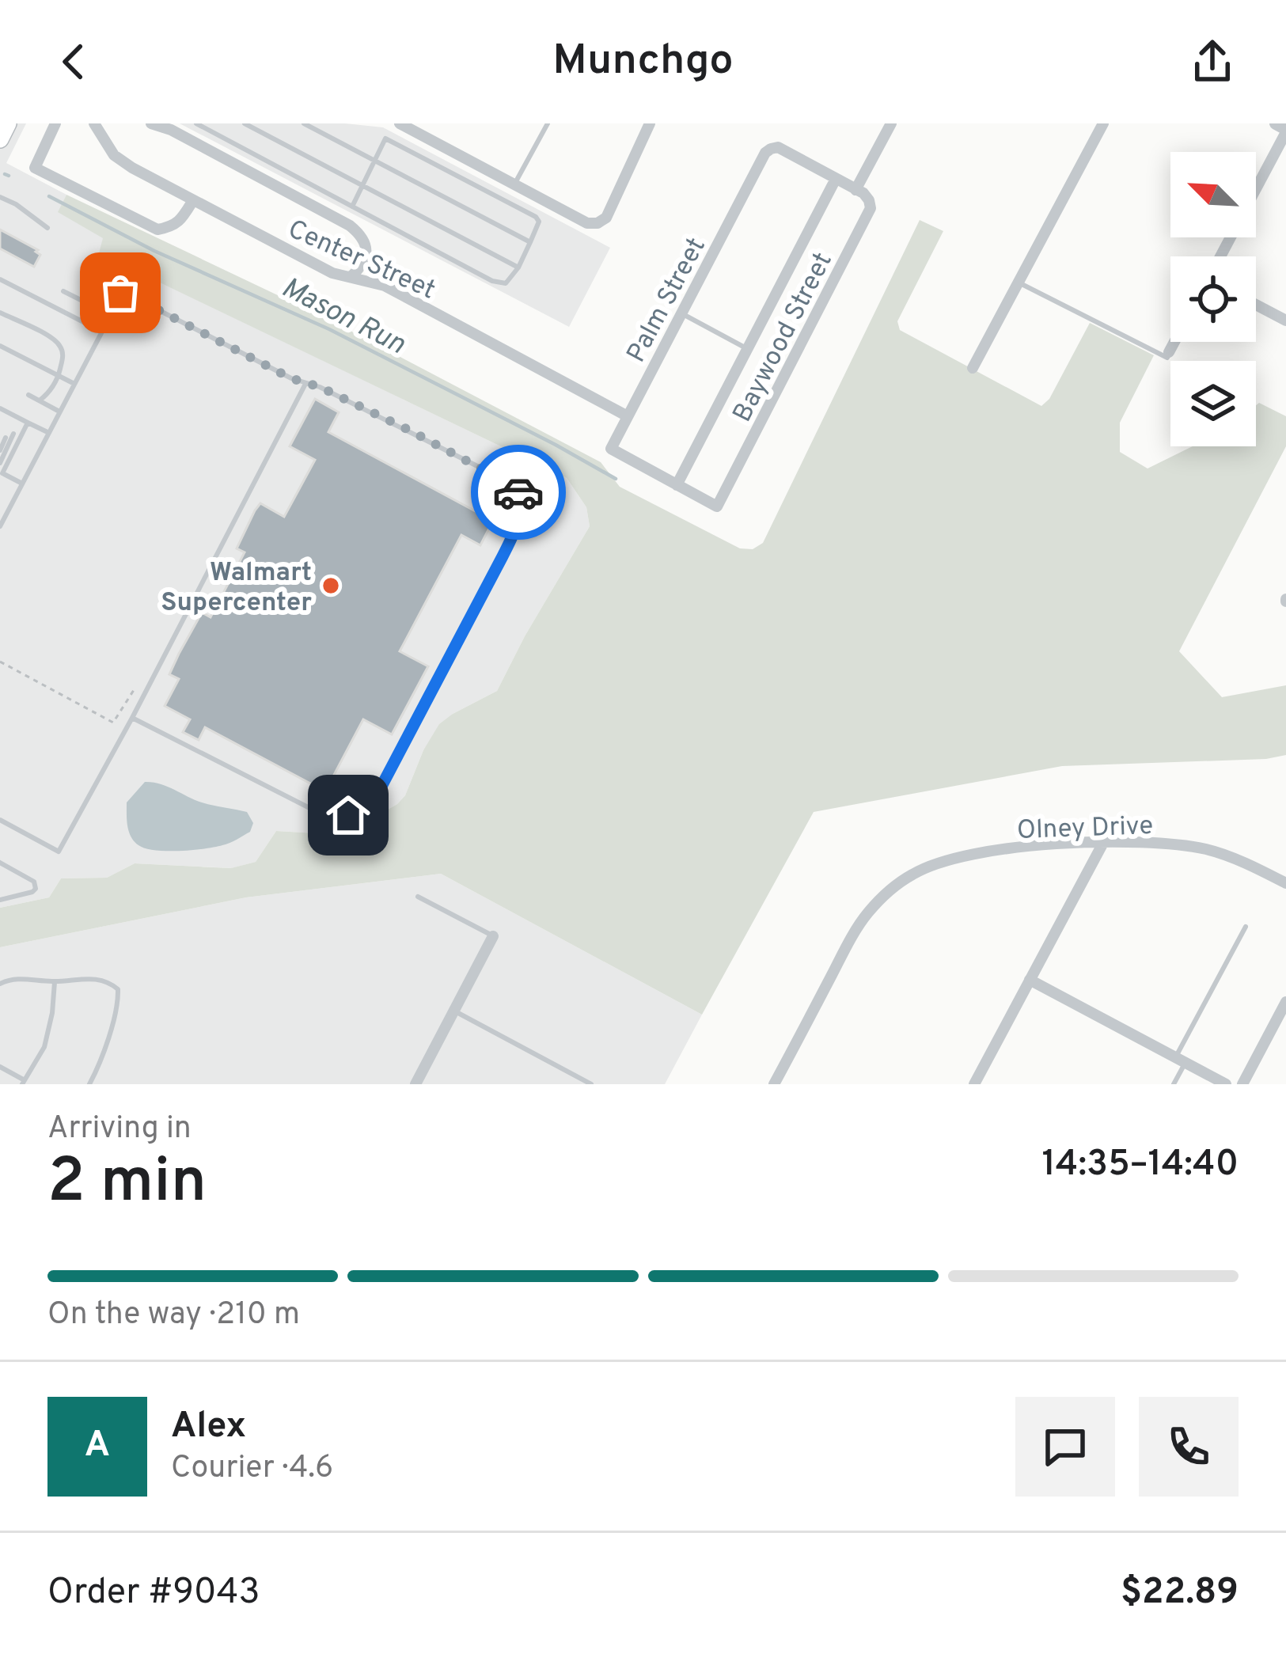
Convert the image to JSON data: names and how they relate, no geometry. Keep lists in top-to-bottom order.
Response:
{
  "streets": {
    "street": [
      "Center Street",
      "Palm Street",
      "Baywood Street",
      "Olney Drive"
    ]
  },
  "crossings": [
    ["Center Street", "Palm Street"],
    ["Palm Street", "Baywood Street"]
  ],
  "water": ["Mason Run"],
  "places": ["Walmart Supercenter"],
  "north": "top left",
  "page": {
    "header": "Munchgo",
    "heading": ["2 min", "Arriving in", "14:35–14:40"],
    "panel": [
      "Alex",
      "Courier · 4.6",
      "Order #9043",
      "$22.89"
    ],
    "bar": "On the way · 210 m",
    "round": "A"
  }
}
